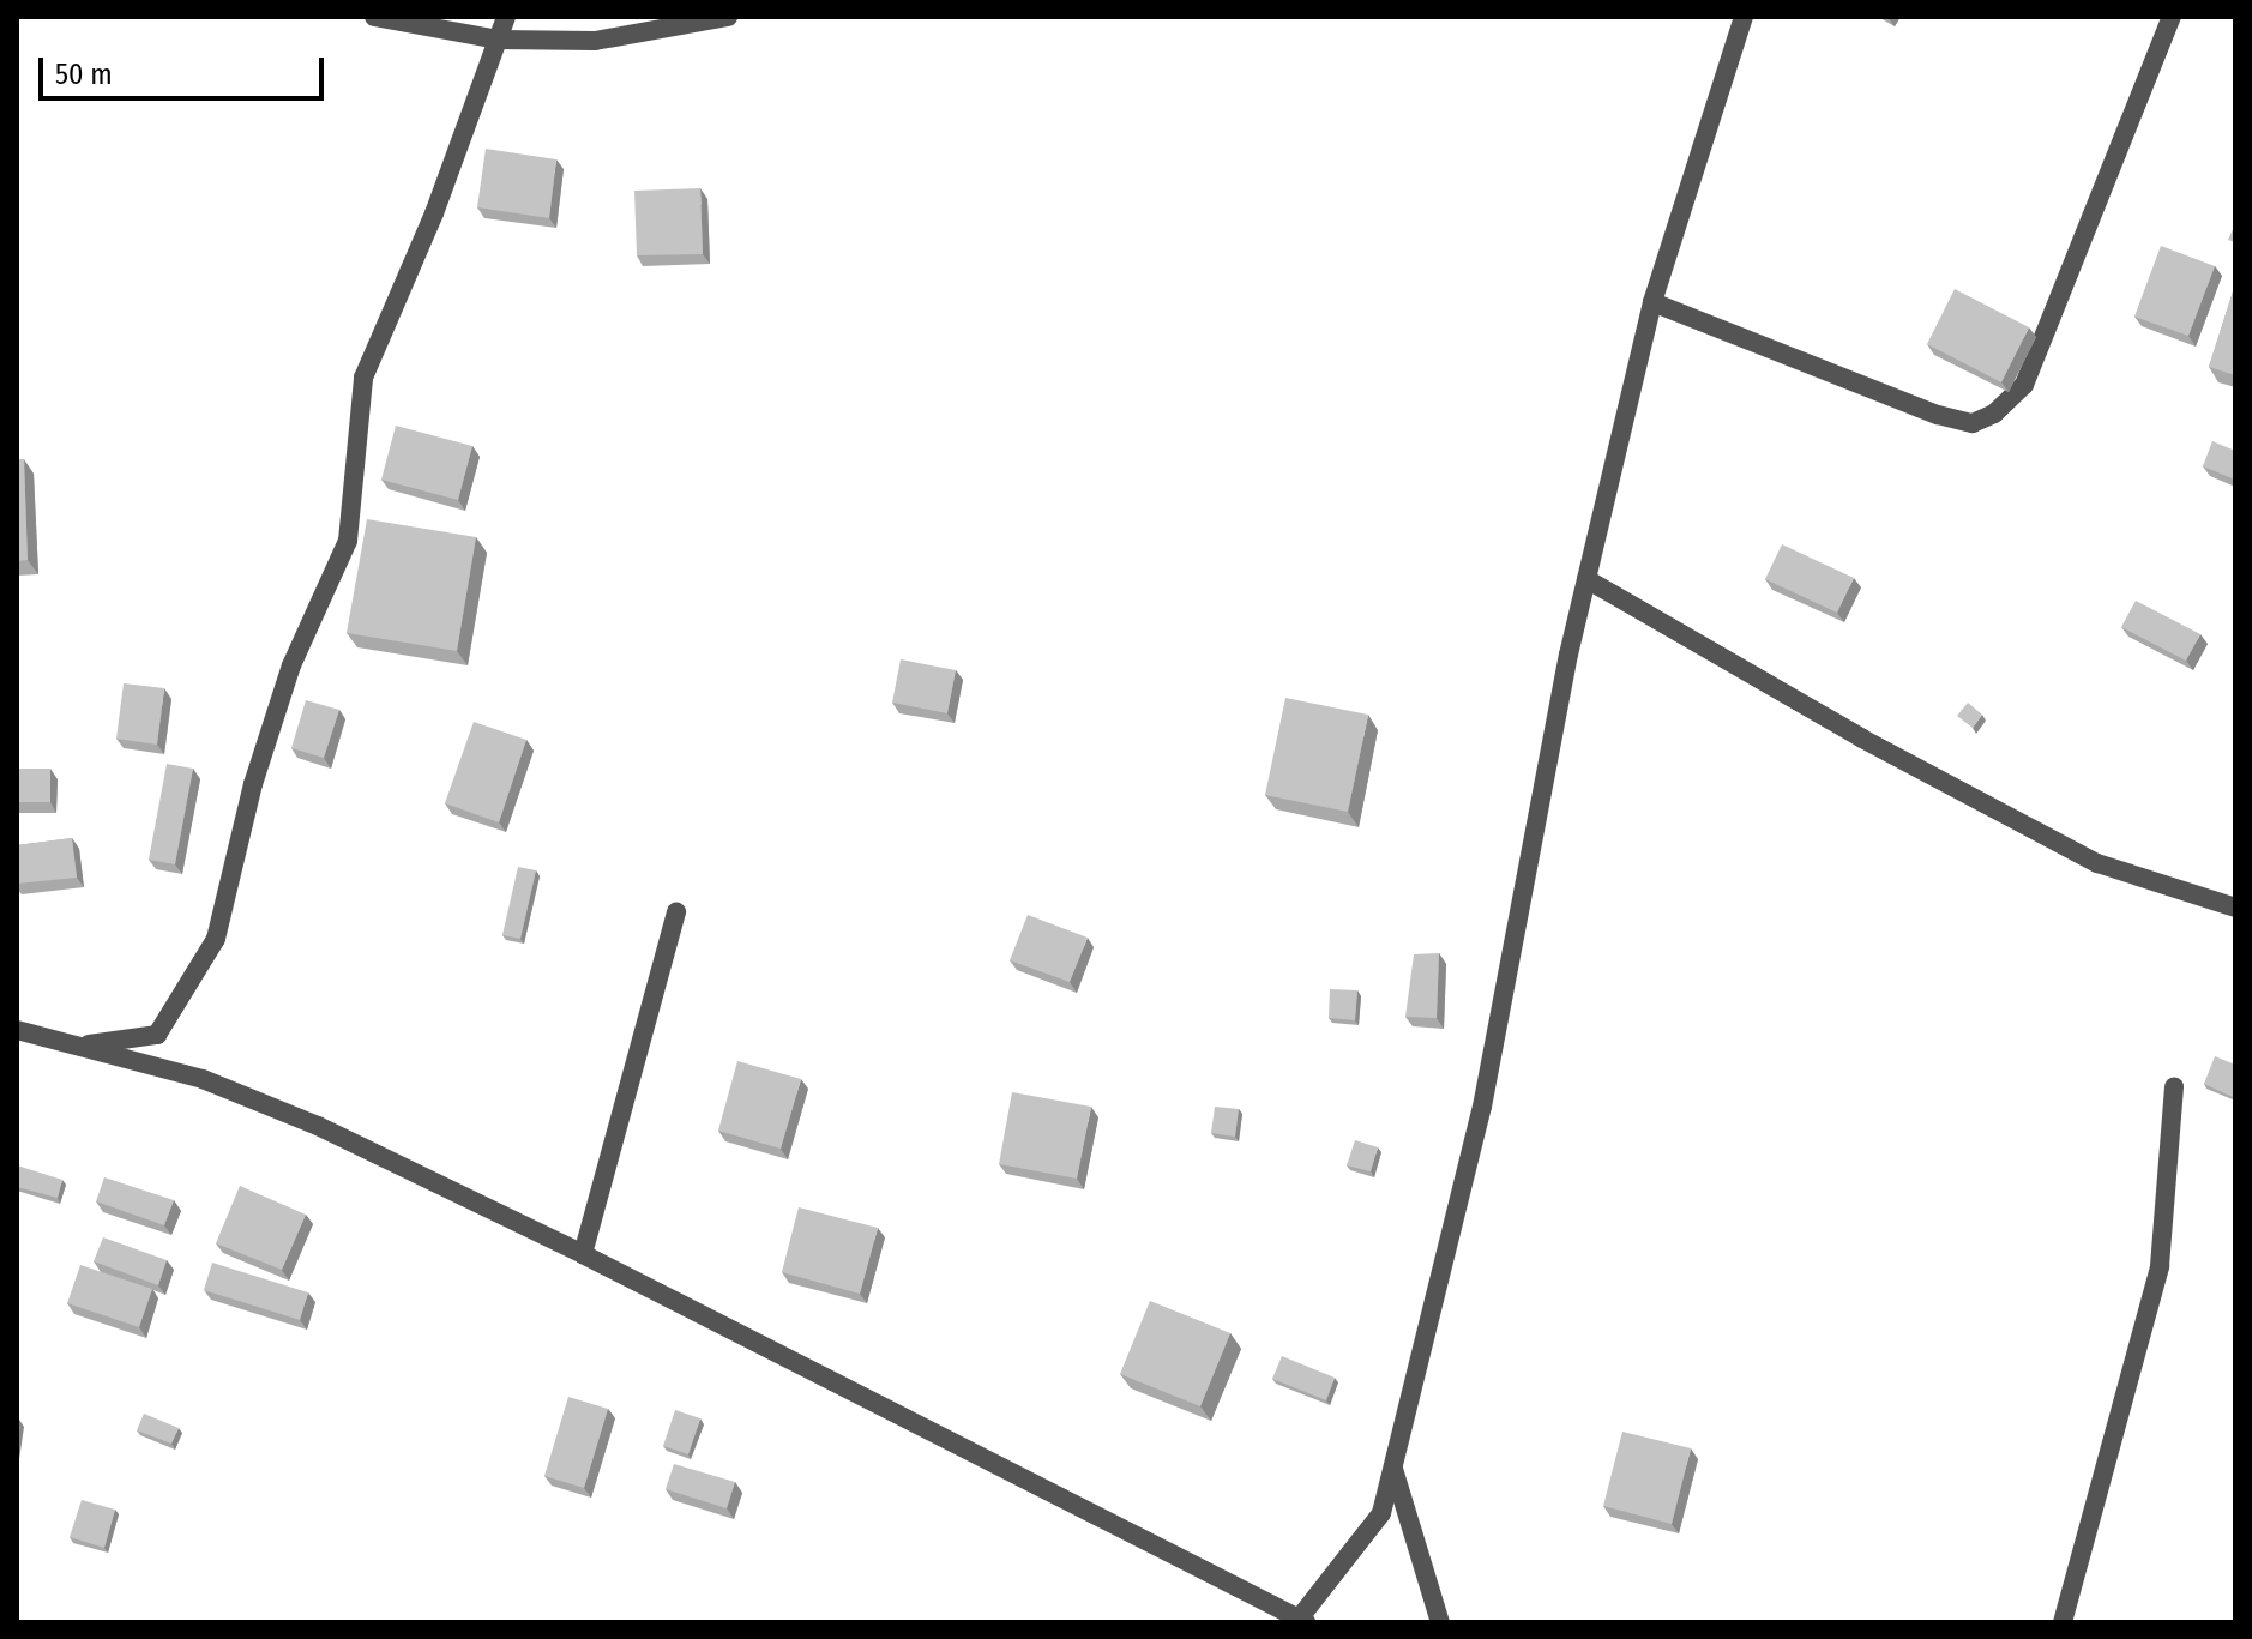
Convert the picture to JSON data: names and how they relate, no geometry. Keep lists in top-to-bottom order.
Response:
{
  "scale_bar": "50 m"
}
